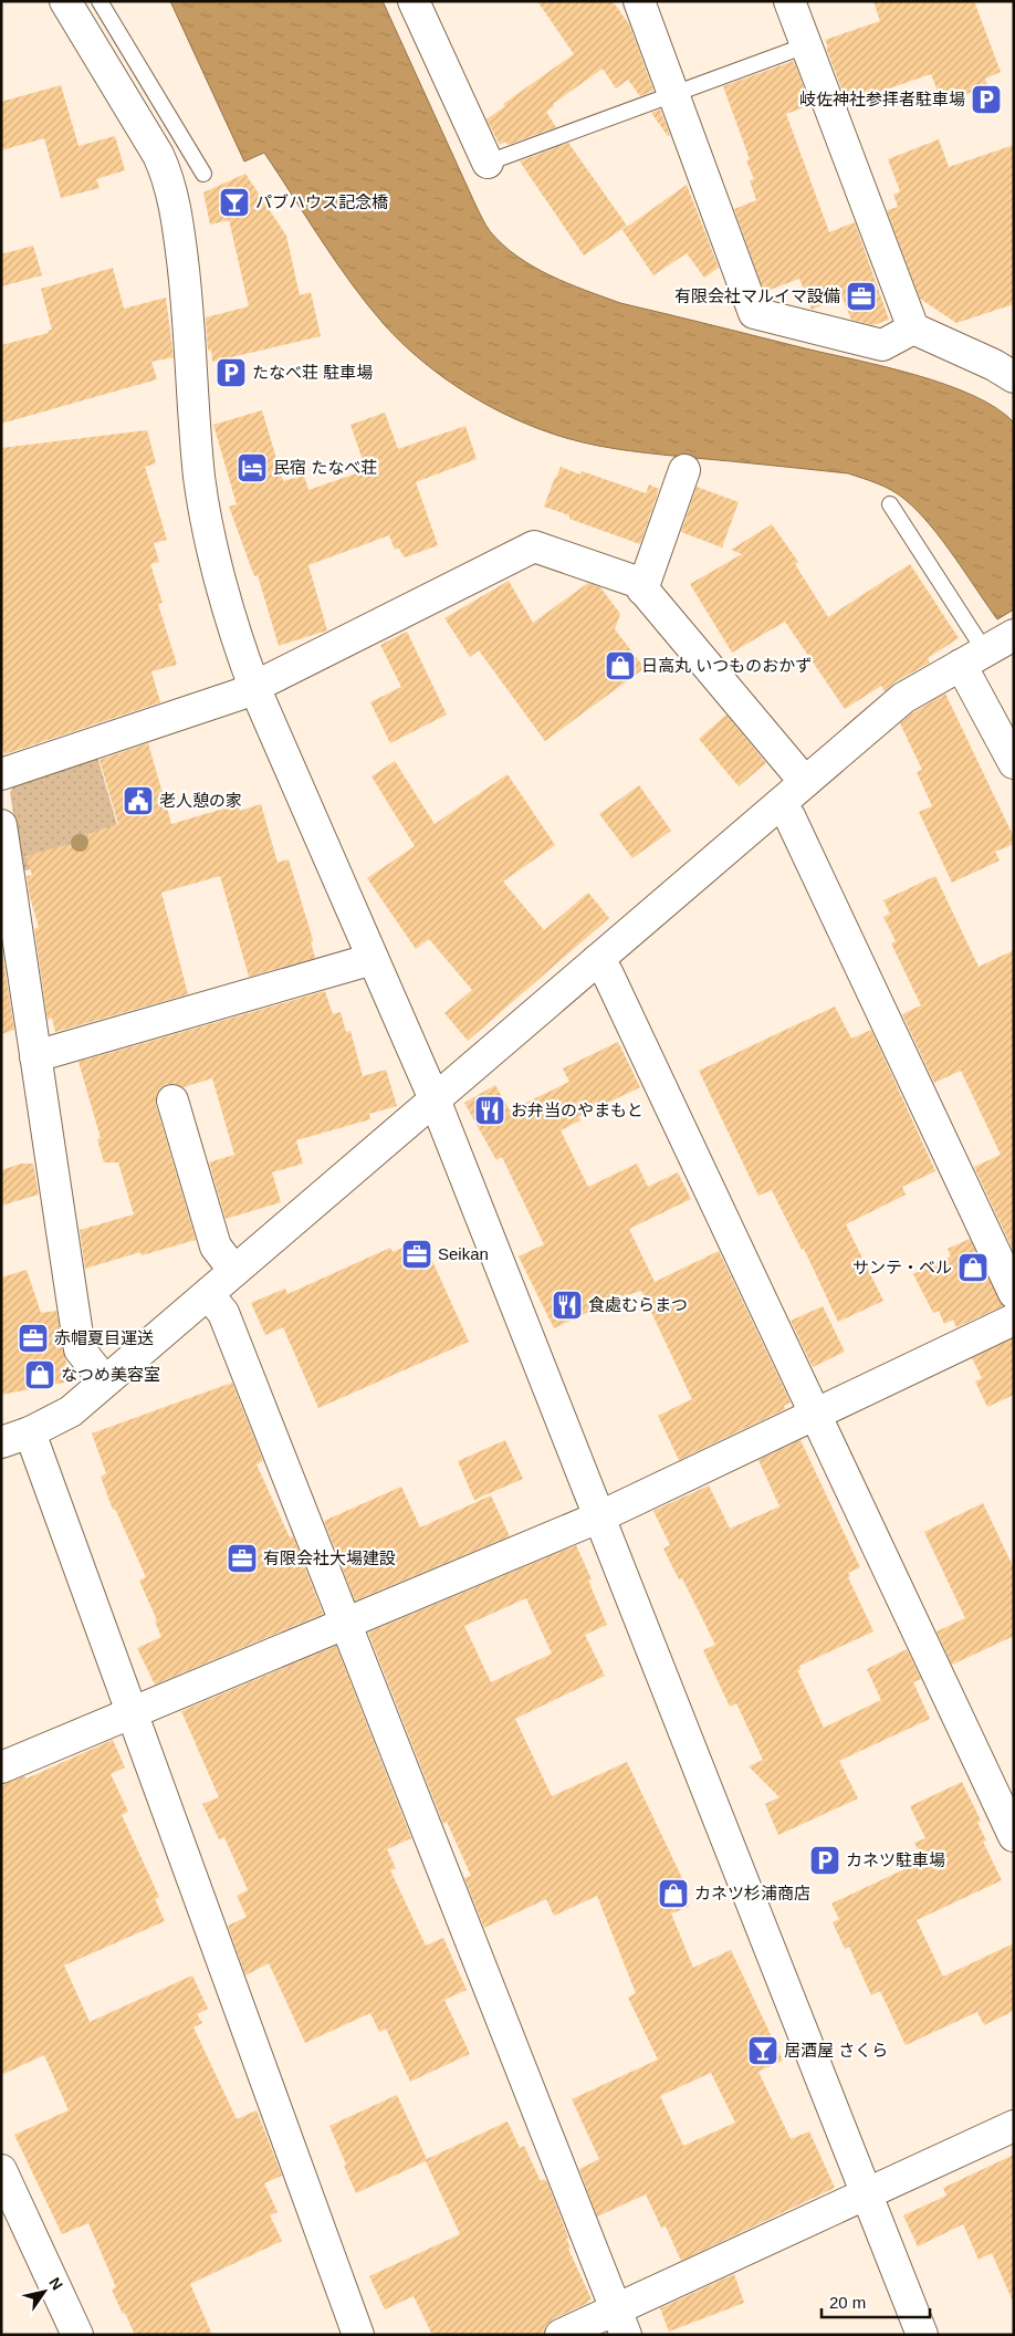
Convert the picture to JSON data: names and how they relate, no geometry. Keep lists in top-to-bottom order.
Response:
{
  "places": {
    "parking": ["岐佐神社参拝者駐車場", "たなべ荘 駐車場", "カネツ駐車場"],
    "bar": ["パブハウス記念橋", "居酒屋 さくら"],
    "office": [
      "有限会社マルイマ設備",
      "Seikan",
      "赤帽夏目運送",
      "有限会社大場建設"
    ],
    "hotel": ["民宿 たなべ荘"],
    "shop": [
      "日高丸 いつものおかず",
      "サンテ・ベル",
      "なつめ美容室",
      "カネツ杉浦商店"
    ],
    "public building": ["老人憩の家"],
    "restaurant": ["お弁当のやまもと", "食處むらまつ"]
  },
  "scale_bar": "20 m",
  "north": "top right"
}
